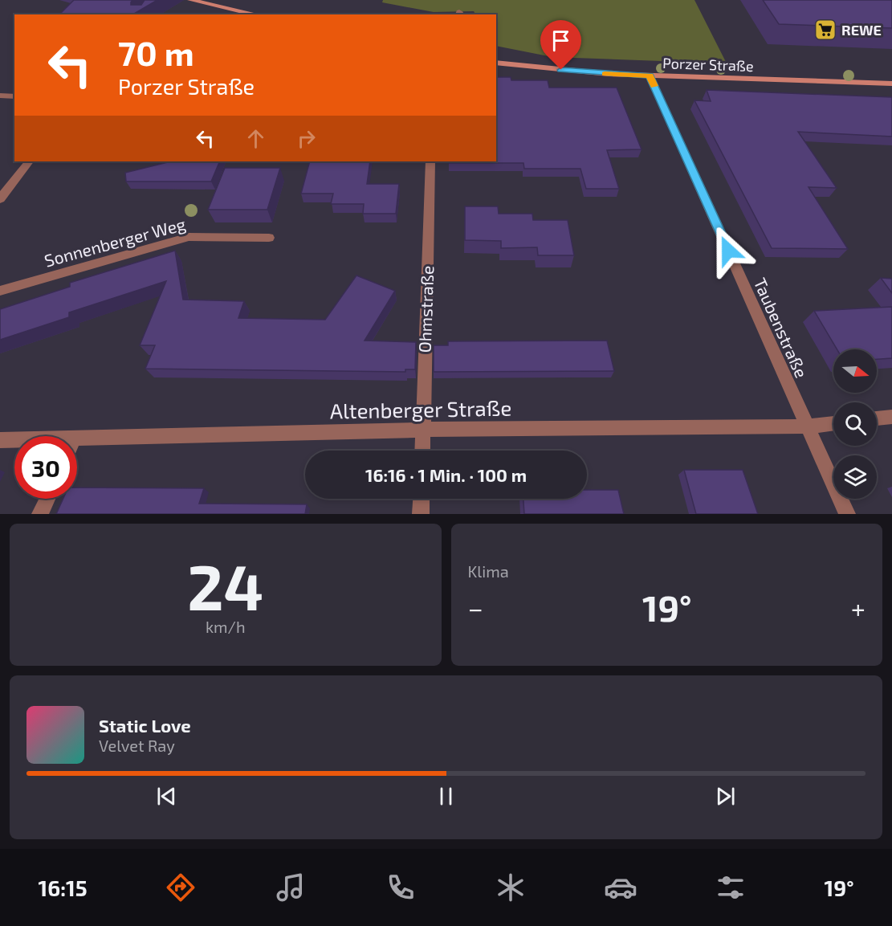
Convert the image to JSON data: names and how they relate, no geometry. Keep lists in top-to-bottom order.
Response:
{
  "streets": {
    "main road": ["Porzer Straße"],
    "street": [
      "Sonnenberger Weg",
      "Ohmstraße",
      "Taubenstraße",
      "Altenberger Straße"
    ]
  },
  "crossings": [
    ["Porzer Straße", "Taubenstraße"],
    ["Ohmstraße", "Altenberger Straße"],
    ["Taubenstraße", "Altenberger Straße"]
  ],
  "places": {
    "supermarket": ["REWE"]
  },
  "north": "right",
  "page": {
    "turn": ["70 m", "Porzer Straße"],
    "limit": "30",
    "trip": "16:16 · 1 Min. · 100 m",
    "tile": [
      ["24", "km/h"],
      "Klima"
    ],
    "heat": ["−", "19°", "+"],
    "song": ["Static Love", "Velvet Ray"],
    "tabs": ["16:15", "19°"]
  }
}
